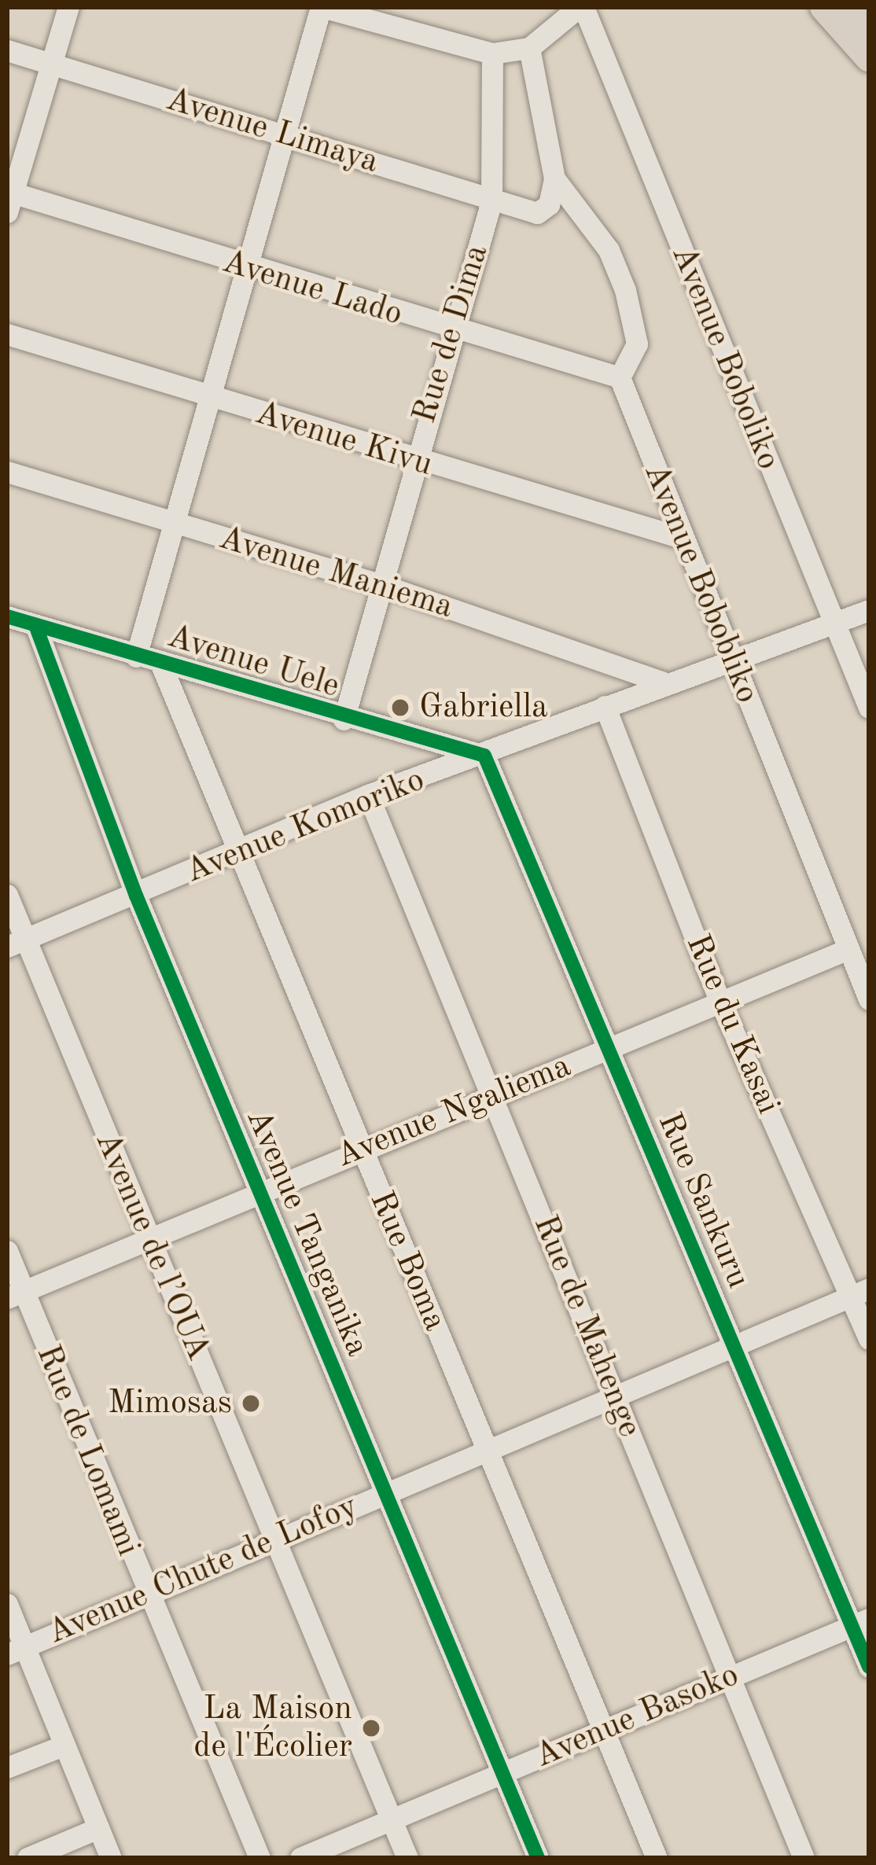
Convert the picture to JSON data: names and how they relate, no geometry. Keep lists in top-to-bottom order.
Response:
{
  "streets": {
    "street": [
      "Avenue Limaya",
      "Avenue Lado",
      "Rue de Dima",
      "Avenue Boboliko",
      "Avenue Kivu",
      "Avenue Maniema",
      "Avenue Bobobliko",
      "Avenue Uele",
      "Avenue Komoriko",
      "Rue du Kasai",
      "Avenue Ngaliema",
      "Rue Sankuru",
      "Avenue Tanganika",
      "Avenue de l’OUA",
      "Rue Boma",
      "Rue de Mahenge",
      "Rue de Lomami",
      "Avenue Chute de Lofoy",
      "Avenue Basoko"
    ]
  },
  "crossings": [
    ["Avenue Limaya", "Rue de Dima"],
    ["Avenue Lado", "Rue de Dima"],
    ["Avenue Lado", "Avenue Bobobliko"],
    ["Rue de Dima", "Avenue Kivu"],
    ["Rue de Dima", "Avenue Maniema"],
    ["Rue de Dima", "Avenue Uele"],
    ["Avenue Boboliko", "Avenue Komoriko"],
    ["Avenue Kivu", "Avenue Bobobliko"],
    ["Avenue Maniema", "Avenue Komoriko"],
    ["Avenue Bobobliko", "Avenue Komoriko"],
    ["Avenue Bobobliko", "Avenue Ngaliema"],
    ["Avenue Uele", "Avenue Komoriko"],
    ["Avenue Uele", "Rue Sankuru"],
    ["Avenue Uele", "Avenue Tanganika"],
    ["Avenue Uele", "Rue Boma"],
    ["Avenue Komoriko", "Rue du Kasai"],
    ["Avenue Komoriko", "Rue Sankuru"],
    ["Avenue Komoriko", "Avenue Tanganika"],
    ["Avenue Komoriko", "Avenue de l’OUA"],
    ["Avenue Komoriko", "Rue Boma"],
    ["Avenue Komoriko", "Rue de Mahenge"],
    ["Rue du Kasai", "Avenue Ngaliema"],
    ["Rue du Kasai", "Avenue Chute de Lofoy"],
    ["Avenue Ngaliema", "Rue Sankuru"],
    ["Avenue Ngaliema", "Avenue Tanganika"],
    ["Avenue Ngaliema", "Avenue de l’OUA"],
    ["Avenue Ngaliema", "Rue Boma"],
    ["Avenue Ngaliema", "Rue de Mahenge"],
    ["Avenue Ngaliema", "Rue de Lomami"],
    ["Rue Sankuru", "Avenue Chute de Lofoy"],
    ["Rue Sankuru", "Avenue Basoko"],
    ["Avenue Tanganika", "Avenue Chute de Lofoy"],
    ["Avenue Tanganika", "Avenue Basoko"],
    ["Avenue de l’OUA", "Avenue Chute de Lofoy"],
    ["Avenue de l’OUA", "Avenue Basoko"],
    ["Rue Boma", "Avenue Chute de Lofoy"],
    ["Rue Boma", "Avenue Basoko"],
    ["Rue de Mahenge", "Avenue Chute de Lofoy"],
    ["Rue de Mahenge", "Avenue Basoko"],
    ["Rue de Lomami", "Avenue Chute de Lofoy"]
  ],
  "places": ["Gabriella", "Mimosas", "La Maison de l'Écolier"]
}
